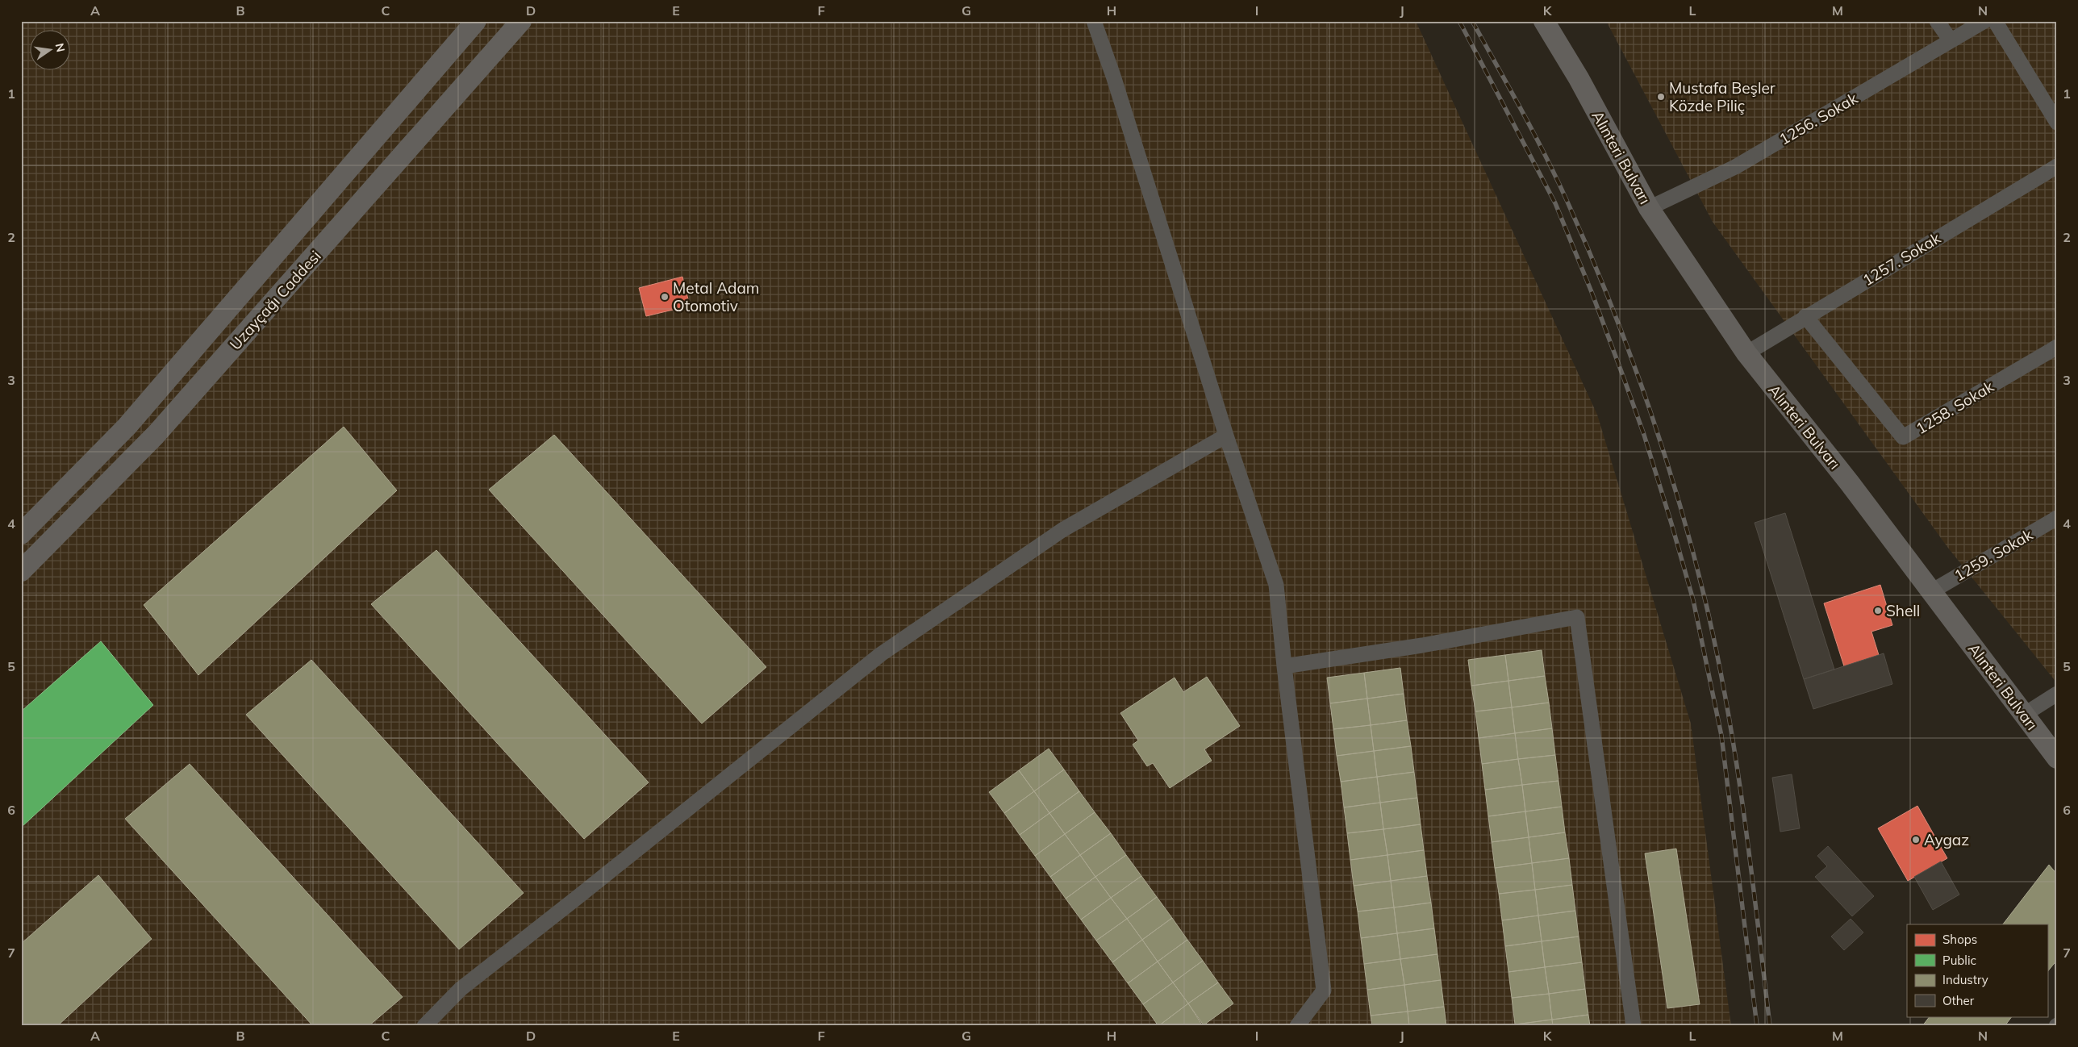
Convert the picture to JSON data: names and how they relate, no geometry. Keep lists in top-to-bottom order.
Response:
{
  "streets": {
    "main road": ["Alınteri Bulvarı", "Uzayçağı Caddesi"],
    "street": [
      "1256. Sokak",
      "1257. Sokak",
      "1258. Sokak",
      "1259. Sokak"
    ]
  },
  "crossings": [
    ["1256. Sokak", "Alınteri Bulvarı"],
    ["Alınteri Bulvarı", "1257. Sokak"],
    ["Alınteri Bulvarı", "1259. Sokak"],
    ["1257. Sokak", "1258. Sokak"]
  ],
  "places": [
    "Mustafa Beşler Közde Piliç",
    "Metal Adam Otomotiv",
    "Shell",
    "Aygaz"
  ],
  "legend": [
    "Shops",
    "Public",
    "Industry",
    "Other"
  ],
  "north": "right",
  "grid": {
    "columns": [
      "A",
      "B",
      "C",
      "D",
      "E",
      "F",
      "G",
      "H",
      "I",
      "J",
      "K",
      "L",
      "M",
      "N"
    ],
    "rows": [
      "1",
      "2",
      "3",
      "4",
      "5",
      "6",
      "7"
    ]
  }
}
